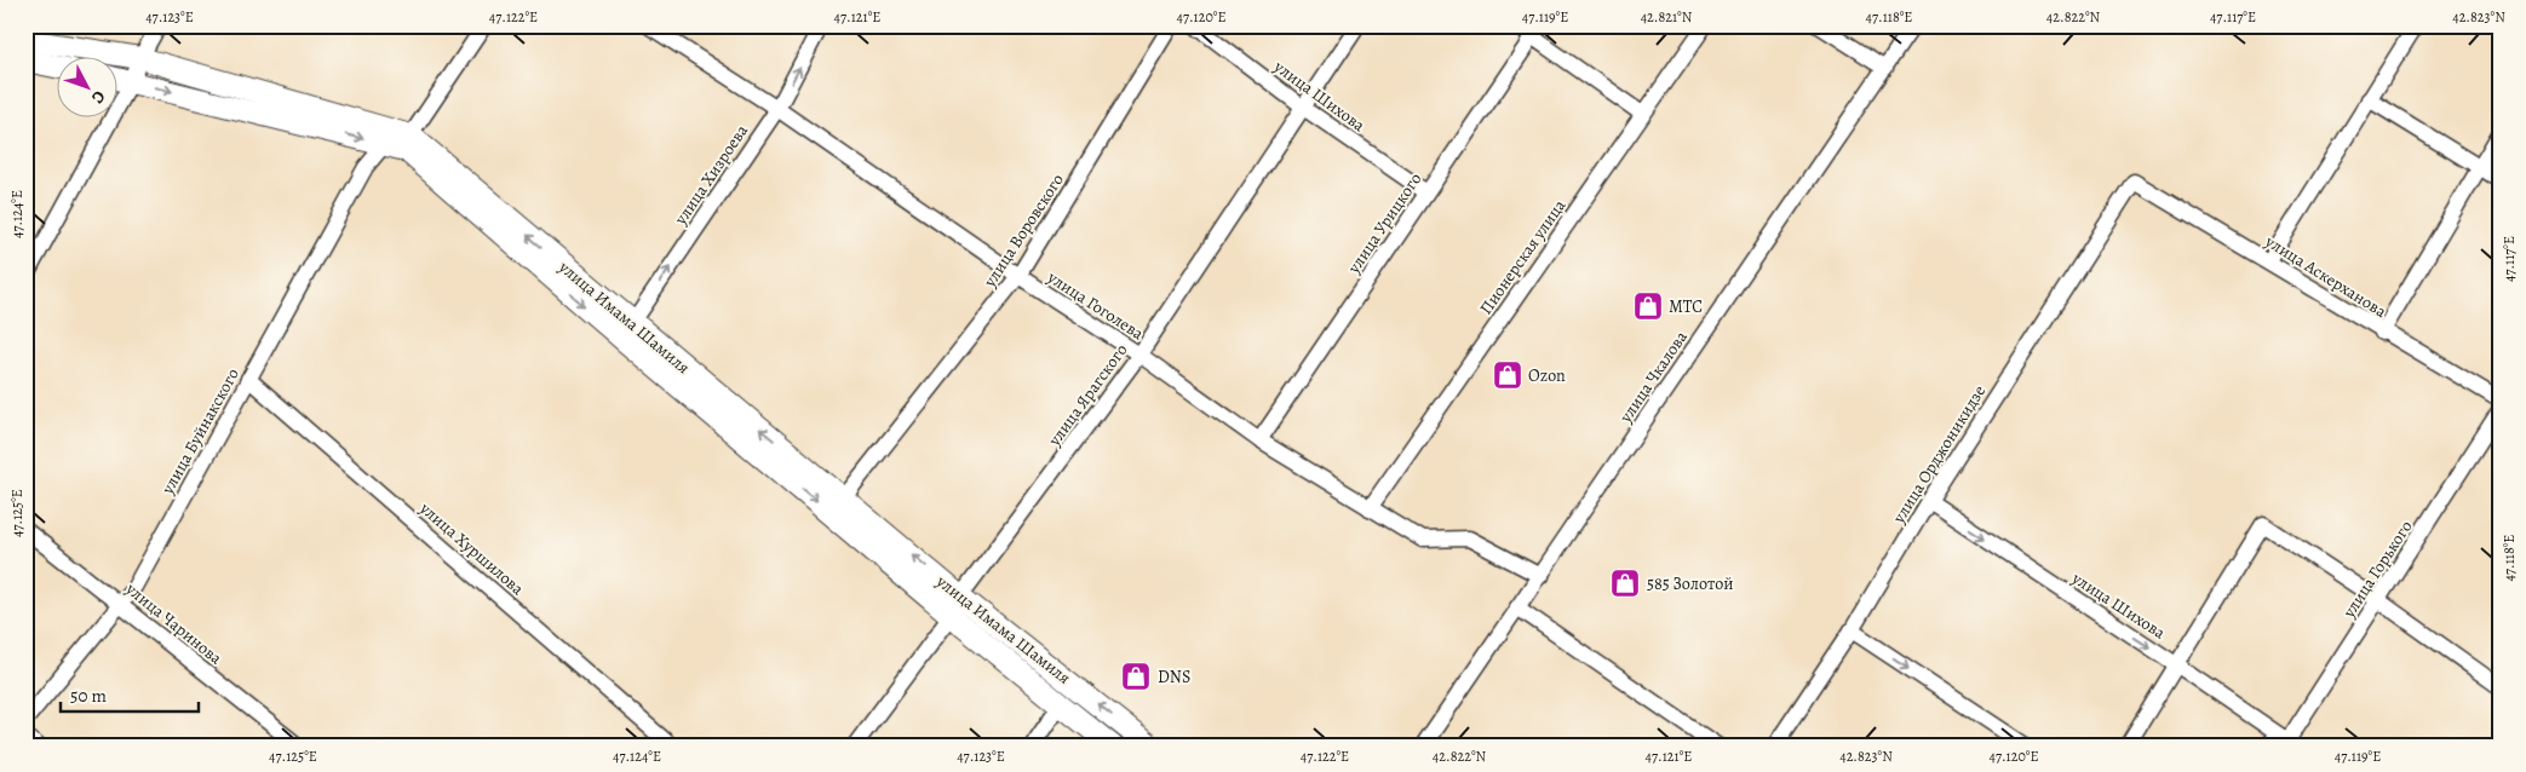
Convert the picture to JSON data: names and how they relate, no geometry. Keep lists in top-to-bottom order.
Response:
{
  "streets": {
    "main road": ["улица Имама Шамиля"],
    "street": [
      "улица Шихова",
      "улица Хизроева",
      "улица Урицкого",
      "улица Воровского",
      "Пионерская улица",
      "улица Аскерханова",
      "улица Гоголева",
      "улица Чкалова",
      "улица Ярагского",
      "улица Буйнакского",
      "улица Орджоникидзе",
      "улица Хуршилова",
      "улица Горького",
      "улица Чаринова"
    ]
  },
  "crossings": [
    ["улица Шихова", "улица Урицкого"],
    ["улица Шихова", "улица Ярагского"],
    ["улица Шихова", "улица Орджоникидзе"],
    ["улица Шихова", "улица Горького"],
    ["улица Хизроева", "улица Гоголева"],
    ["улица Хизроева", "улица Имама Шамиля"],
    ["улица Урицкого", "улица Гоголева"],
    ["улица Воровского", "улица Гоголева"],
    ["улица Воровского", "улица Имама Шамиля"],
    ["Пионерская улица", "улица Гоголева"],
    ["улица Аскерханова", "улица Орджоникидзе"],
    ["улица Гоголева", "улица Чкалова"],
    ["улица Гоголева", "улица Ярагского"],
    ["улица Имама Шамиля", "улица Ярагского"],
    ["улица Имама Шамиля", "улица Буйнакского"],
    ["улица Буйнакского", "улица Хуршилова"],
    ["улица Буйнакского", "улица Чаринова"]
  ],
  "one_way": ["улица Шихова", "улица Хизроева"],
  "places": {
    "shop": [
      "МТС",
      "Ozon",
      "585 Золотой",
      "DNS"
    ]
  },
  "scale_bar": "50 m",
  "north": "bottom right",
  "coordinates": [
    "47.123°E",
    "47.122°E",
    "47.121°E",
    "47.120°E",
    "47.119°E",
    "42.821°N",
    "47.118°E",
    "42.822°N",
    "47.117°E",
    "42.823°N",
    "47.124°E",
    "47.125°E"
  ]
}
